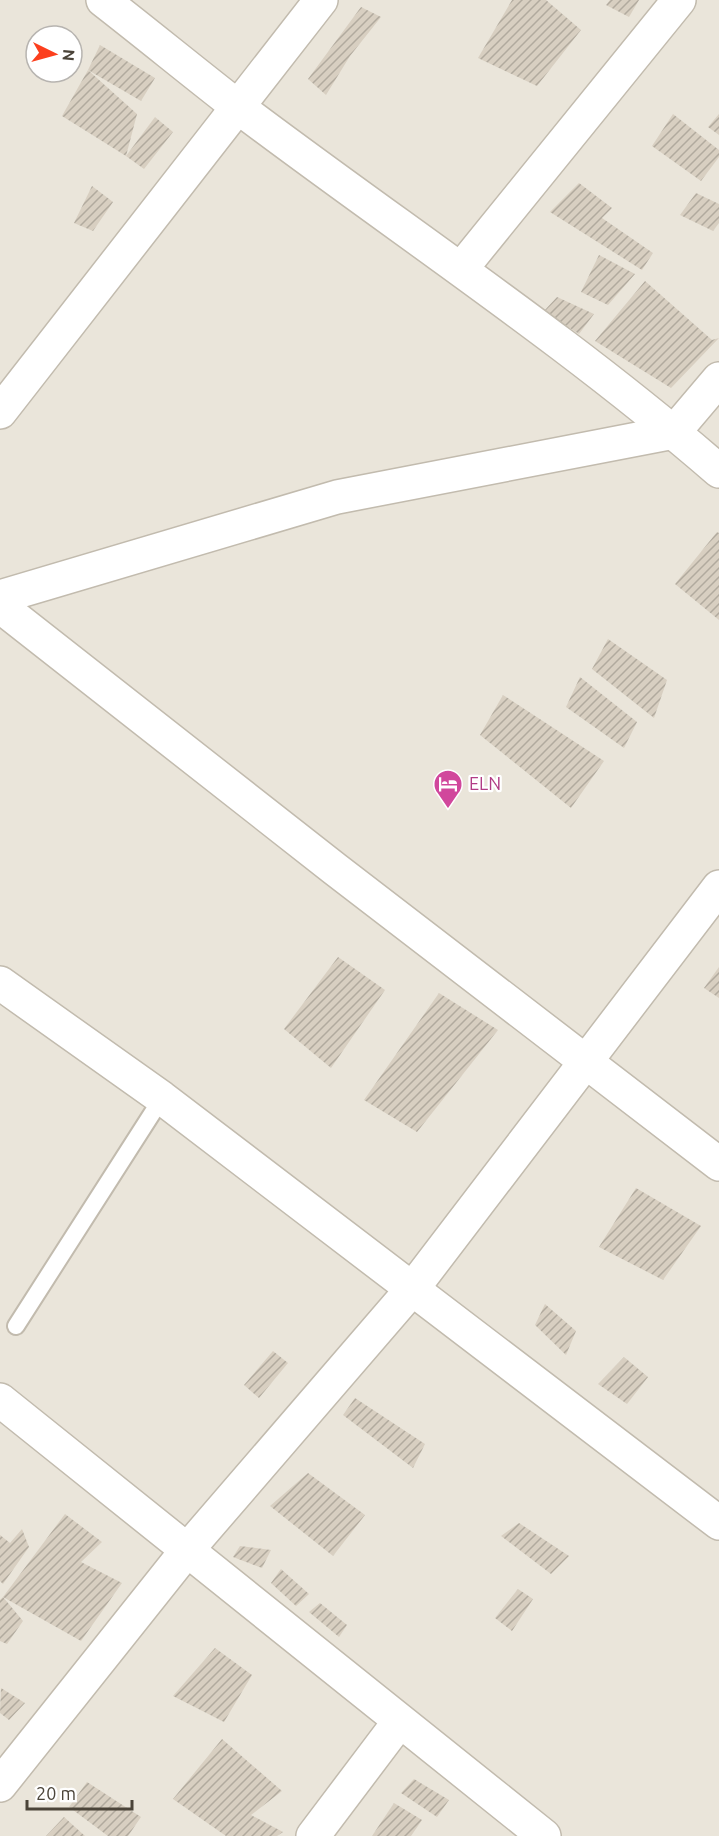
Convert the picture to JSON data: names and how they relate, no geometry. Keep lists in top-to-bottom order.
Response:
{
  "places": {
    "hotel": ["ELN"]
  },
  "scale_bar": "20 m",
  "north": "right"
}
